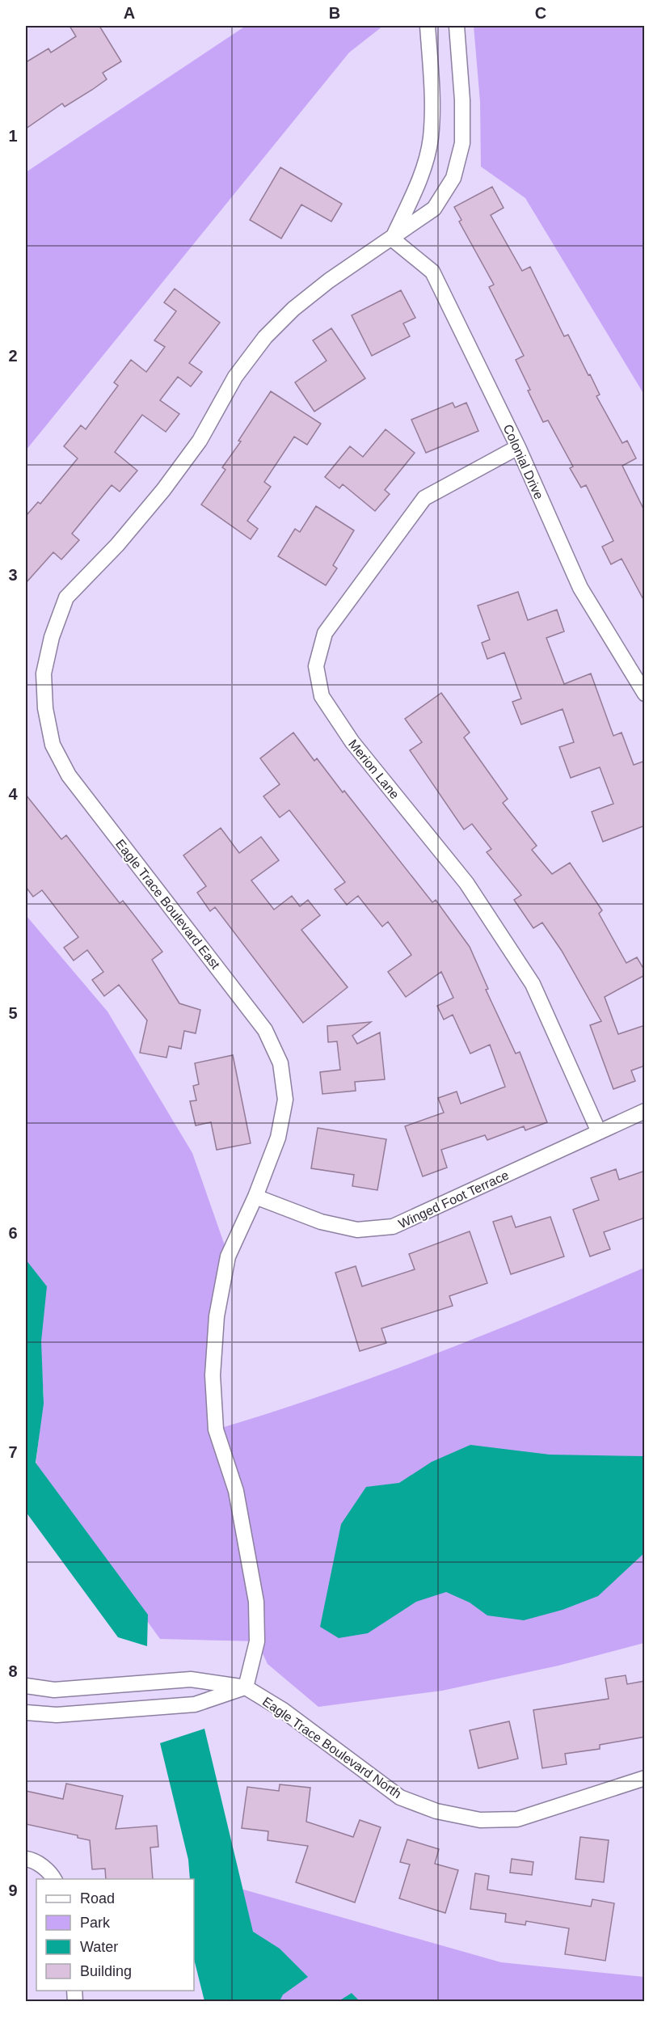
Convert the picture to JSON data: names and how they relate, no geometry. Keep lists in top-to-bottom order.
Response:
{
  "streets": {
    "street": [
      "Colonial Drive",
      "Merion Lane",
      "Eagle Trace Boulevard East",
      "Winged Foot Terrace",
      "Eagle Trace Boulevard North"
    ]
  },
  "crossings": [
    ["Colonial Drive", "Merion Lane"],
    ["Colonial Drive", "Eagle Trace Boulevard East"],
    ["Merion Lane", "Winged Foot Terrace"],
    ["Eagle Trace Boulevard East", "Winged Foot Terrace"],
    ["Eagle Trace Boulevard East", "Eagle Trace Boulevard North"]
  ],
  "legend": [
    "Road",
    "Park",
    "Water",
    "Building"
  ],
  "grid": {
    "columns": ["A", "B", "C"],
    "rows": [
      "1",
      "2",
      "3",
      "4",
      "5",
      "6",
      "7",
      "8",
      "9"
    ]
  }
}
